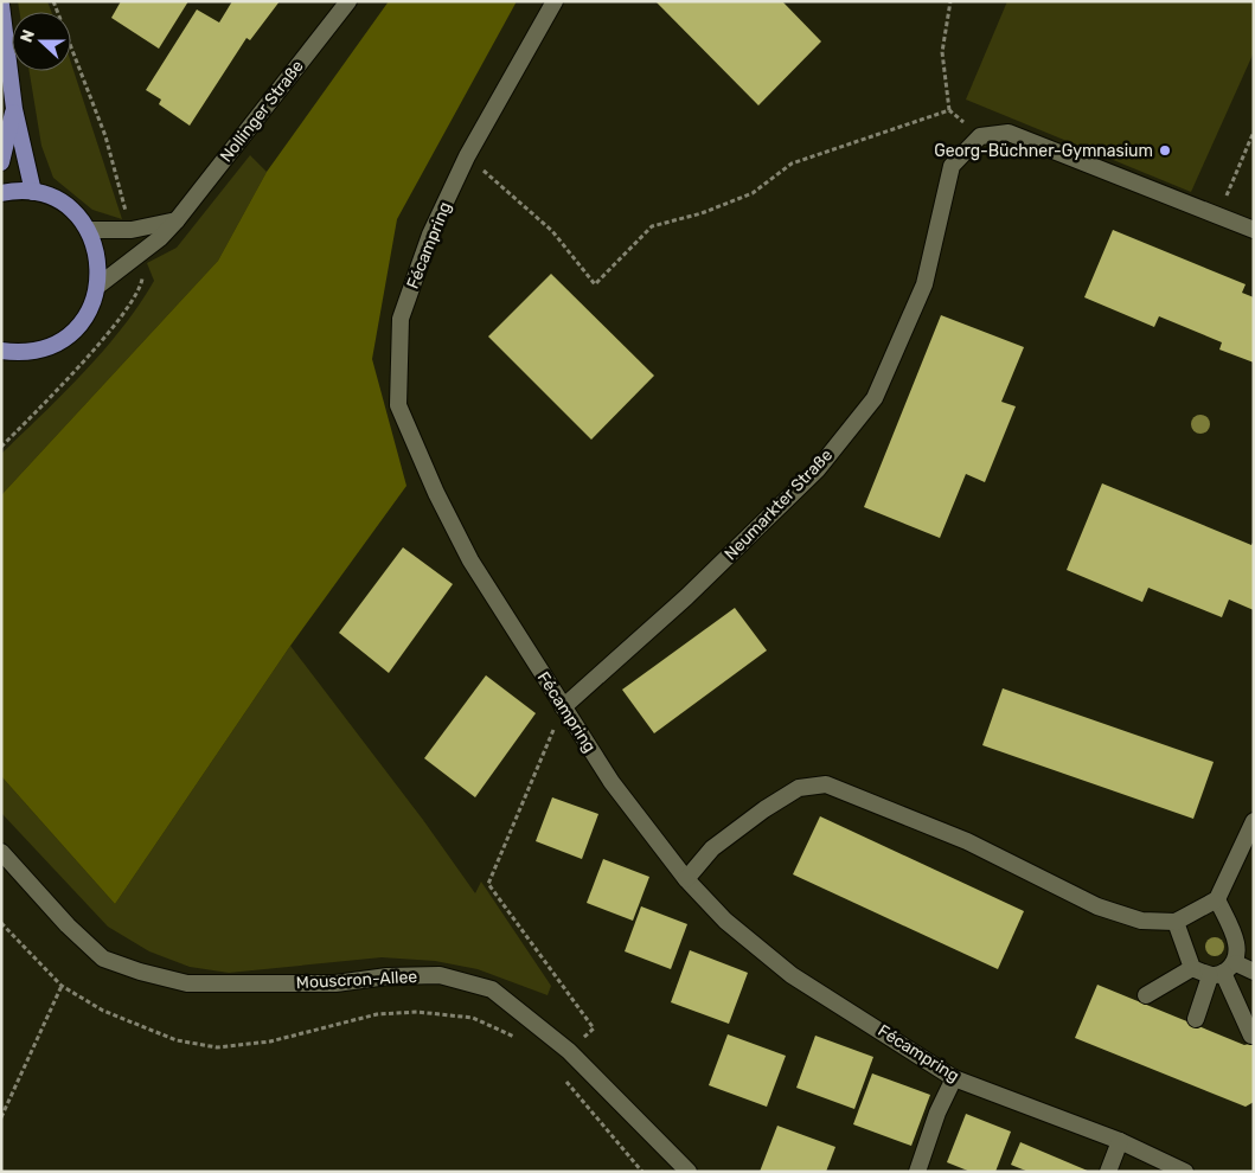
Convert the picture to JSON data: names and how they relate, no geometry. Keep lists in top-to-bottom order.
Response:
{
  "streets": {
    "street": [
      "Nollinger Straße",
      "Fécampring",
      "Neumarkter Straße",
      "Mouscron-Allee"
    ]
  },
  "crossings": [
    ["Fécampring", "Neumarkter Straße"]
  ],
  "places": ["Georg-Büchner-Gymnasium"],
  "north": "left"
}
